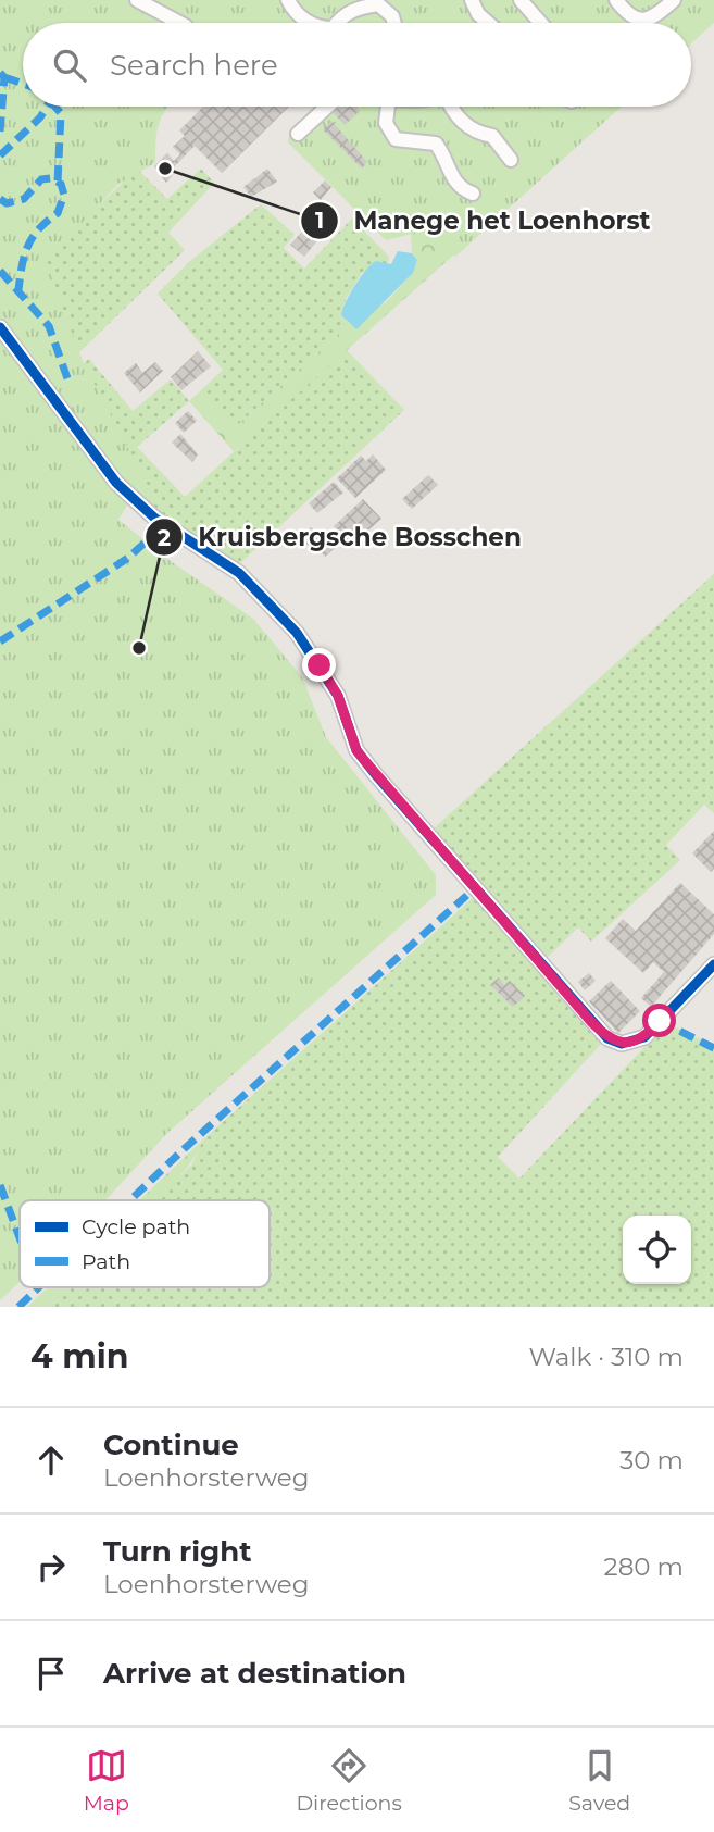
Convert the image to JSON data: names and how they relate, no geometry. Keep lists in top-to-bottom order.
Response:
{
  "places": ["Manege het Loenhorst", "Kruisbergsche Bosschen"],
  "legend": ["Cycle path", "Path"],
  "page": {
    "search": "Search here",
    "heading": ["4 min", "Walk · 310 m"],
    "list": [
      ["Continue", "Loenhorsterweg", "30 m"],
      ["Turn right", "Loenhorsterweg", "280 m"],
      "Arrive at destination"
    ],
    "nav": ["Map", "Directions", "Saved"]
  }
}
